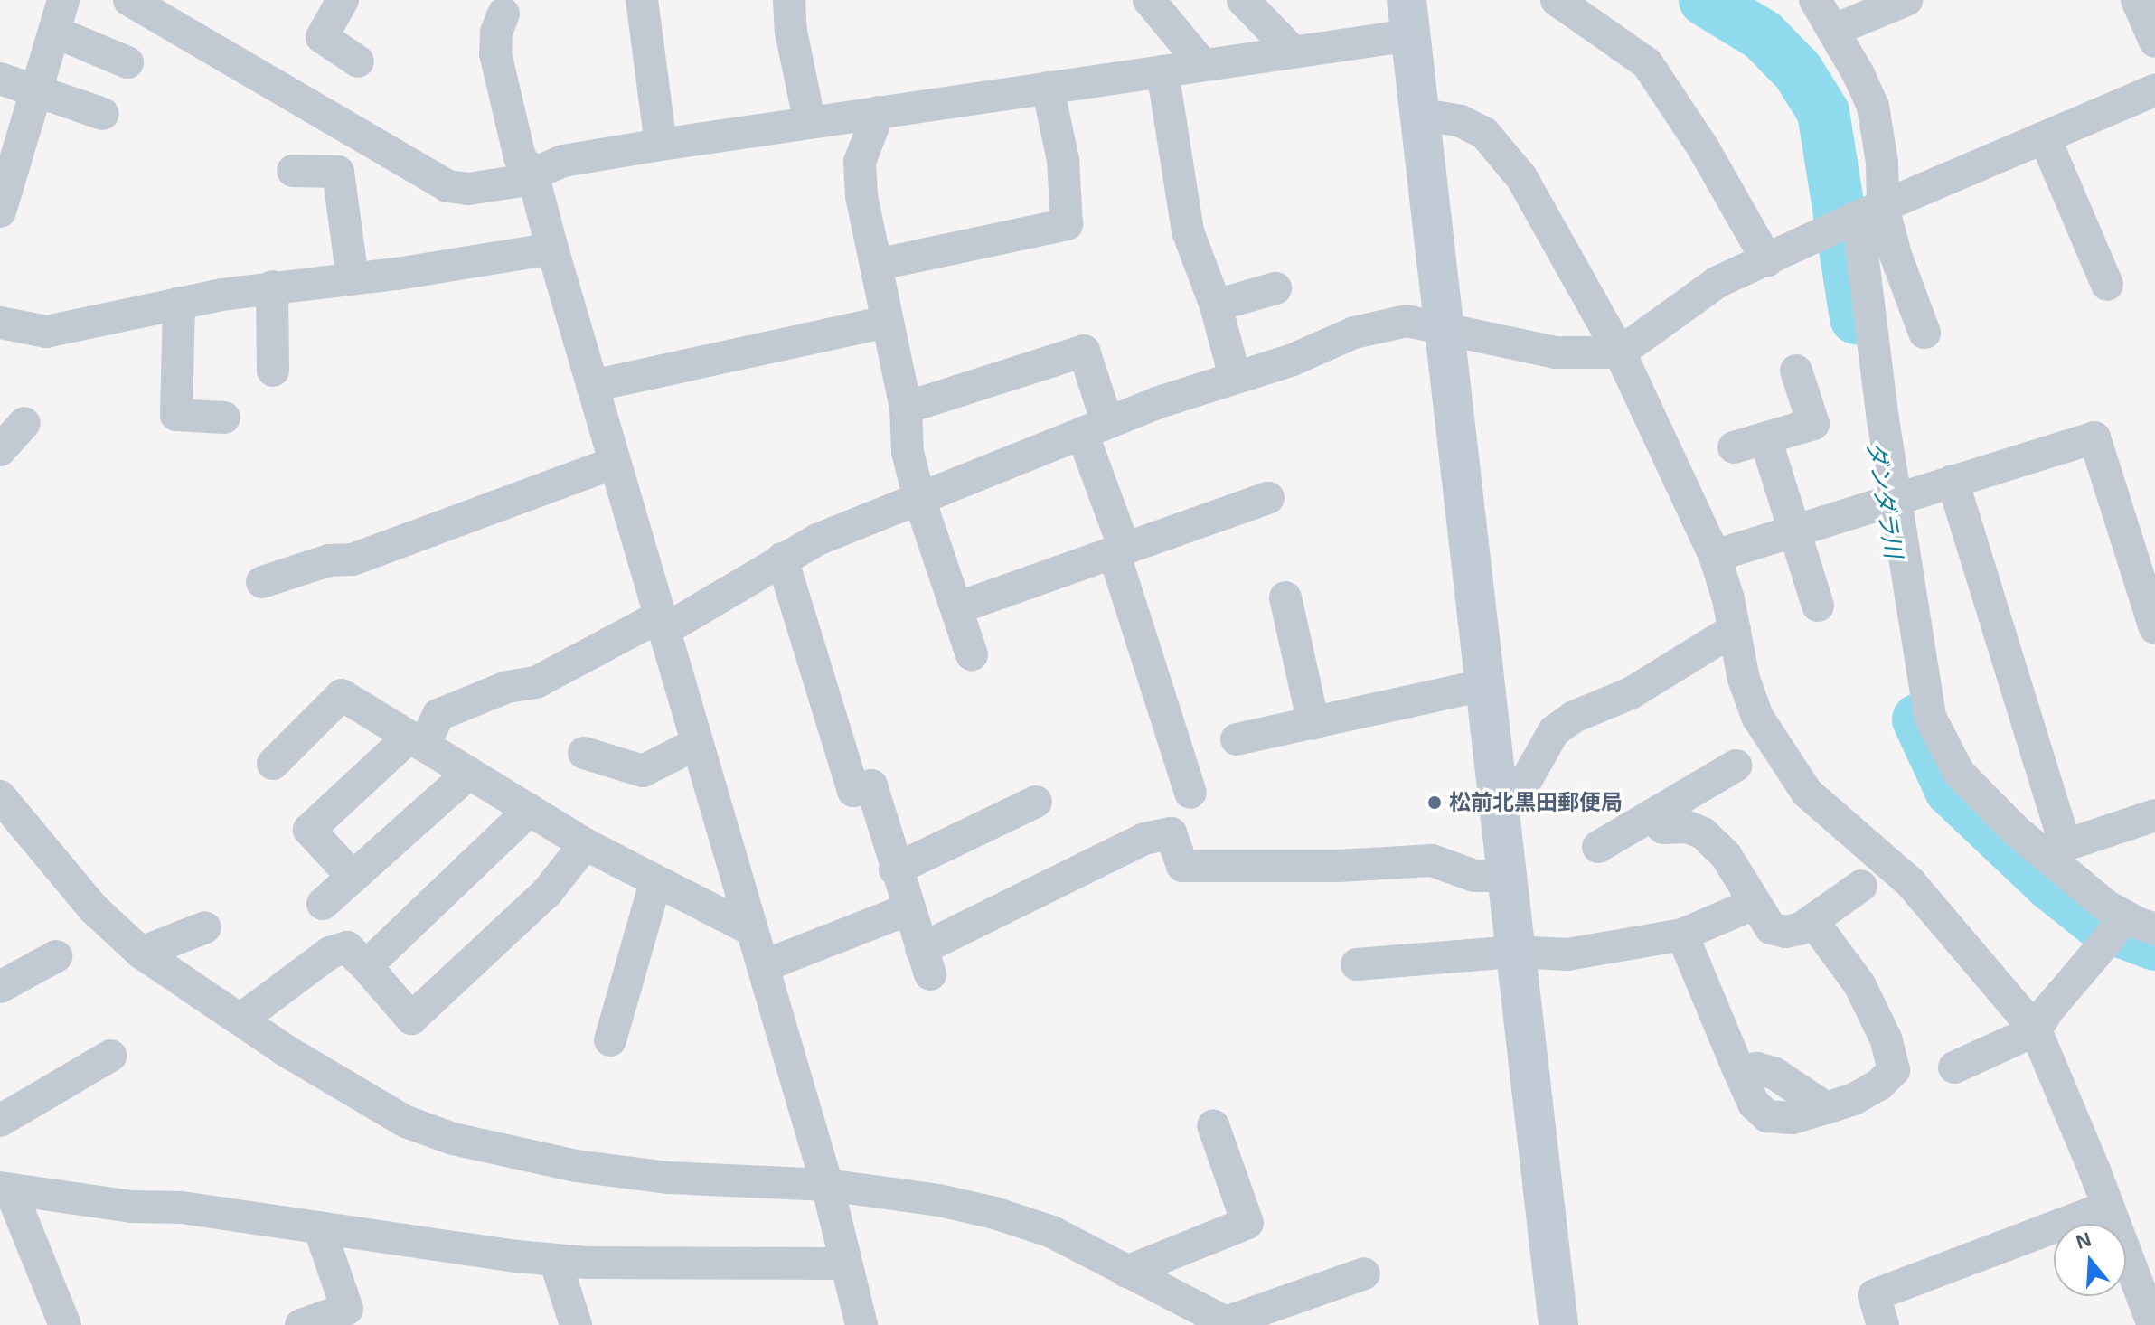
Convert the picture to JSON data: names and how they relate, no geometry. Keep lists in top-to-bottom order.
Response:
{
  "water": ["ダンダラ川"],
  "places": ["松前北黒田郵便局"],
  "north": "top"
}
